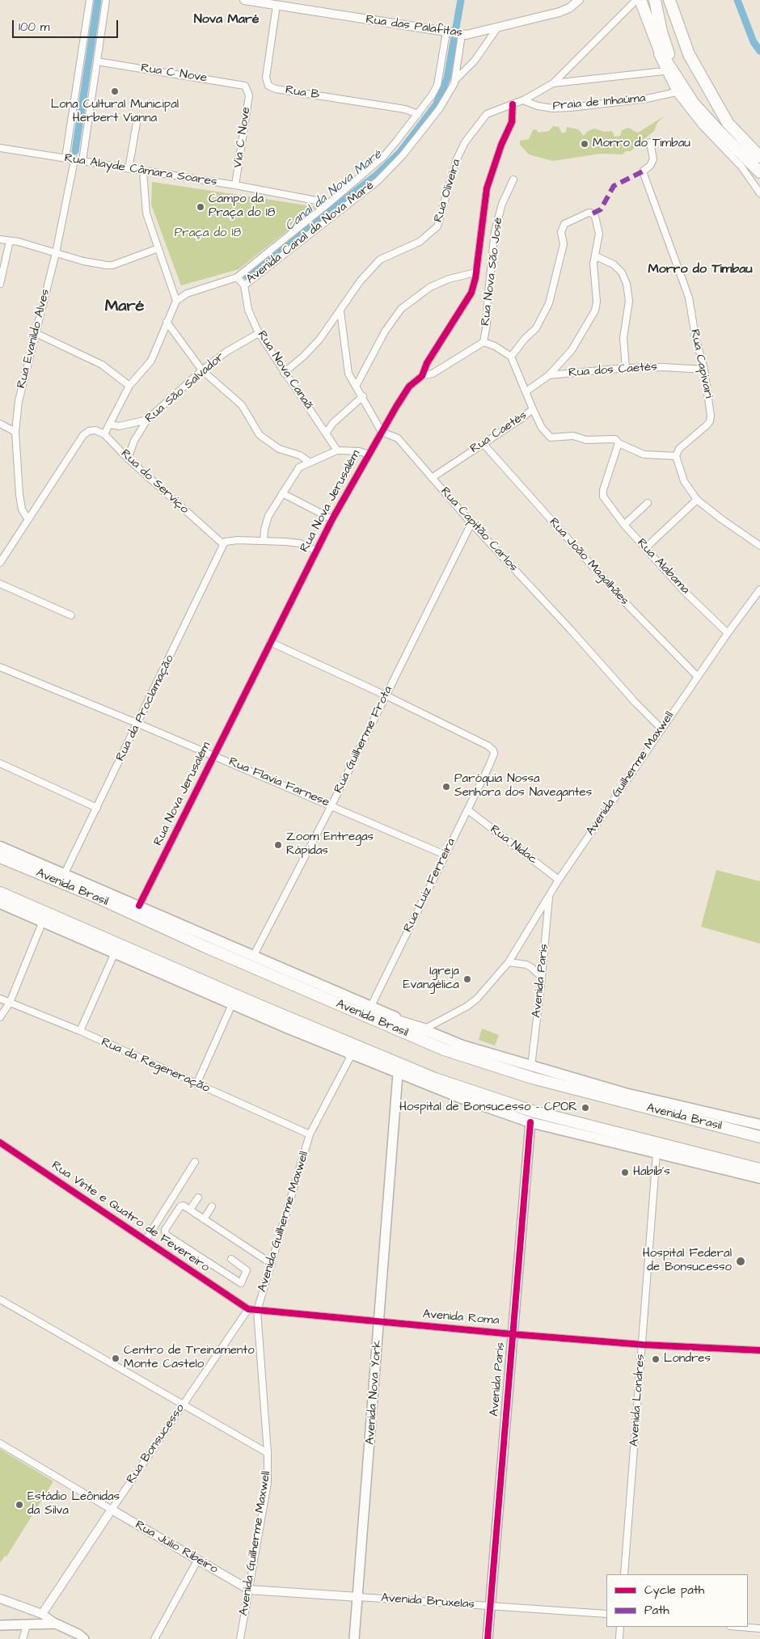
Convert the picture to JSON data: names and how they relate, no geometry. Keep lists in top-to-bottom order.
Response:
{
  "streets": {
    "highway": ["Avenida Brasil"],
    "main road": ["Avenida Paris", "Avenida Nova York"],
    "street": [
      "Rua das Palafitas",
      "Rua C Nove",
      "Rua B",
      "Praia de Inhaúma",
      "Via C Nove",
      "Rua Alayde Câmara Soares",
      "Rua Oliveira",
      "Avenida Canal da Nova Maré",
      "Rua Nova São José",
      "Rua Evanildo Alves",
      "Rua Capivari",
      "Rua Nova Canaã",
      "Rua dos Caetés",
      "Rua São Salvador",
      "Rua Caetés",
      "Rua do Serviço",
      "Rua Nova Jerusalém",
      "Rua Capitão Carlos",
      "Rua João Magalhães",
      "Rua Alabama",
      "Rua da Proclamação",
      "Rua Guilherme Frota",
      "Avenida Guilherme Maxwell",
      "Rua Flavia Farnese",
      "Rua Nidac",
      "Rua Luiz Ferreira",
      "Rua da Regeneração",
      "Rua Vinte e Quatro de Fevereiro",
      "Avenida Roma",
      "Avenida Londres",
      "Rua Bonsucesso",
      "Rua Julio Ribeiro",
      "Avenida Bruxelas"
    ]
  },
  "crossings": [
    ["Rua das Palafitas", "Rua B"],
    ["Rua das Palafitas", "Avenida Canal da Nova Maré"],
    ["Rua C Nove", "Via C Nove"],
    ["Rua B", "Avenida Canal da Nova Maré"],
    ["Praia de Inhaúma", "Rua Oliveira"],
    ["Via C Nove", "Rua Alayde Câmara Soares"],
    ["Rua Alayde Câmara Soares", "Avenida Canal da Nova Maré"],
    ["Rua Alayde Câmara Soares", "Rua Evanildo Alves"],
    ["Rua Oliveira", "Rua Nova Canaã"],
    ["Rua Oliveira", "Rua Nova Jerusalém"],
    ["Avenida Canal da Nova Maré", "Rua Nova Canaã"],
    ["Rua Capivari", "Rua dos Caetés"],
    ["Rua Nova Canaã", "Rua São Salvador"],
    ["Rua São Salvador", "Rua do Serviço"],
    ["Rua Caetés", "Rua Capitão Carlos"],
    ["Rua Caetés", "Rua João Magalhães"],
    ["Rua do Serviço", "Rua da Proclamação"],
    ["Rua Nova Jerusalém", "Rua Capitão Carlos"],
    ["Rua Nova Jerusalém", "Rua Flavia Farnese"],
    ["Rua Nova Jerusalém", "Avenida Brasil"],
    ["Rua Capitão Carlos", "Rua Guilherme Frota"],
    ["Rua Capitão Carlos", "Avenida Guilherme Maxwell"],
    ["Rua João Magalhães", "Avenida Guilherme Maxwell"],
    ["Rua Alabama", "Avenida Guilherme Maxwell"],
    ["Rua da Proclamação", "Rua Flavia Farnese"],
    ["Rua da Proclamação", "Avenida Brasil"],
    ["Rua Guilherme Frota", "Rua Flavia Farnese"],
    ["Rua Guilherme Frota", "Rua Luiz Ferreira"],
    ["Rua Guilherme Frota", "Avenida Brasil"],
    ["Avenida Guilherme Maxwell", "Rua Nidac"],
    ["Avenida Guilherme Maxwell", "Avenida Brasil"],
    ["Avenida Guilherme Maxwell", "Avenida Paris"],
    ["Avenida Guilherme Maxwell", "Rua da Regeneração"],
    ["Avenida Guilherme Maxwell", "Avenida Roma"],
    ["Avenida Guilherme Maxwell", "Rua Julio Ribeiro"],
    ["Avenida Guilherme Maxwell", "Avenida Bruxelas"],
    ["Rua Flavia Farnese", "Rua Luiz Ferreira"],
    ["Rua Nidac", "Rua Luiz Ferreira"],
    ["Rua Luiz Ferreira", "Avenida Brasil"],
    ["Avenida Brasil", "Avenida Paris"],
    ["Avenida Paris", "Avenida Roma"],
    ["Avenida Paris", "Avenida Bruxelas"],
    ["Rua Vinte e Quatro de Fevereiro", "Rua Bonsucesso"],
    ["Avenida Roma", "Avenida Nova York"],
    ["Avenida Roma", "Avenida Londres"],
    ["Avenida Nova York", "Avenida Bruxelas"],
    ["Rua Bonsucesso", "Rua Julio Ribeiro"],
    ["Rua Julio Ribeiro", "Avenida Bruxelas"]
  ],
  "districts": ["Nova Maré", "Morro do Timbau", "Maré"],
  "water": ["Canal da Nova Maré"],
  "parks": ["Praça do 18"],
  "places": [
    "Lona Cultural Municipal Herbert Vianna",
    "Morro do Timbau",
    "Campo da Praça do 18",
    "Paróquia Nossa Senhora dos Navegantes",
    "Zoom Entregas Rápidas",
    "Igreja Evangélica",
    "Hospital de Bonsucesso - CPOR",
    "Habib's",
    "Hospital Federal de Bonsucesso",
    "Centro de Treinamento Monte Castelo",
    "Londres",
    "Estádio Leônidas da Silva"
  ],
  "legend": ["Cycle path", "Path"],
  "scale_bar": "100 m"
}
